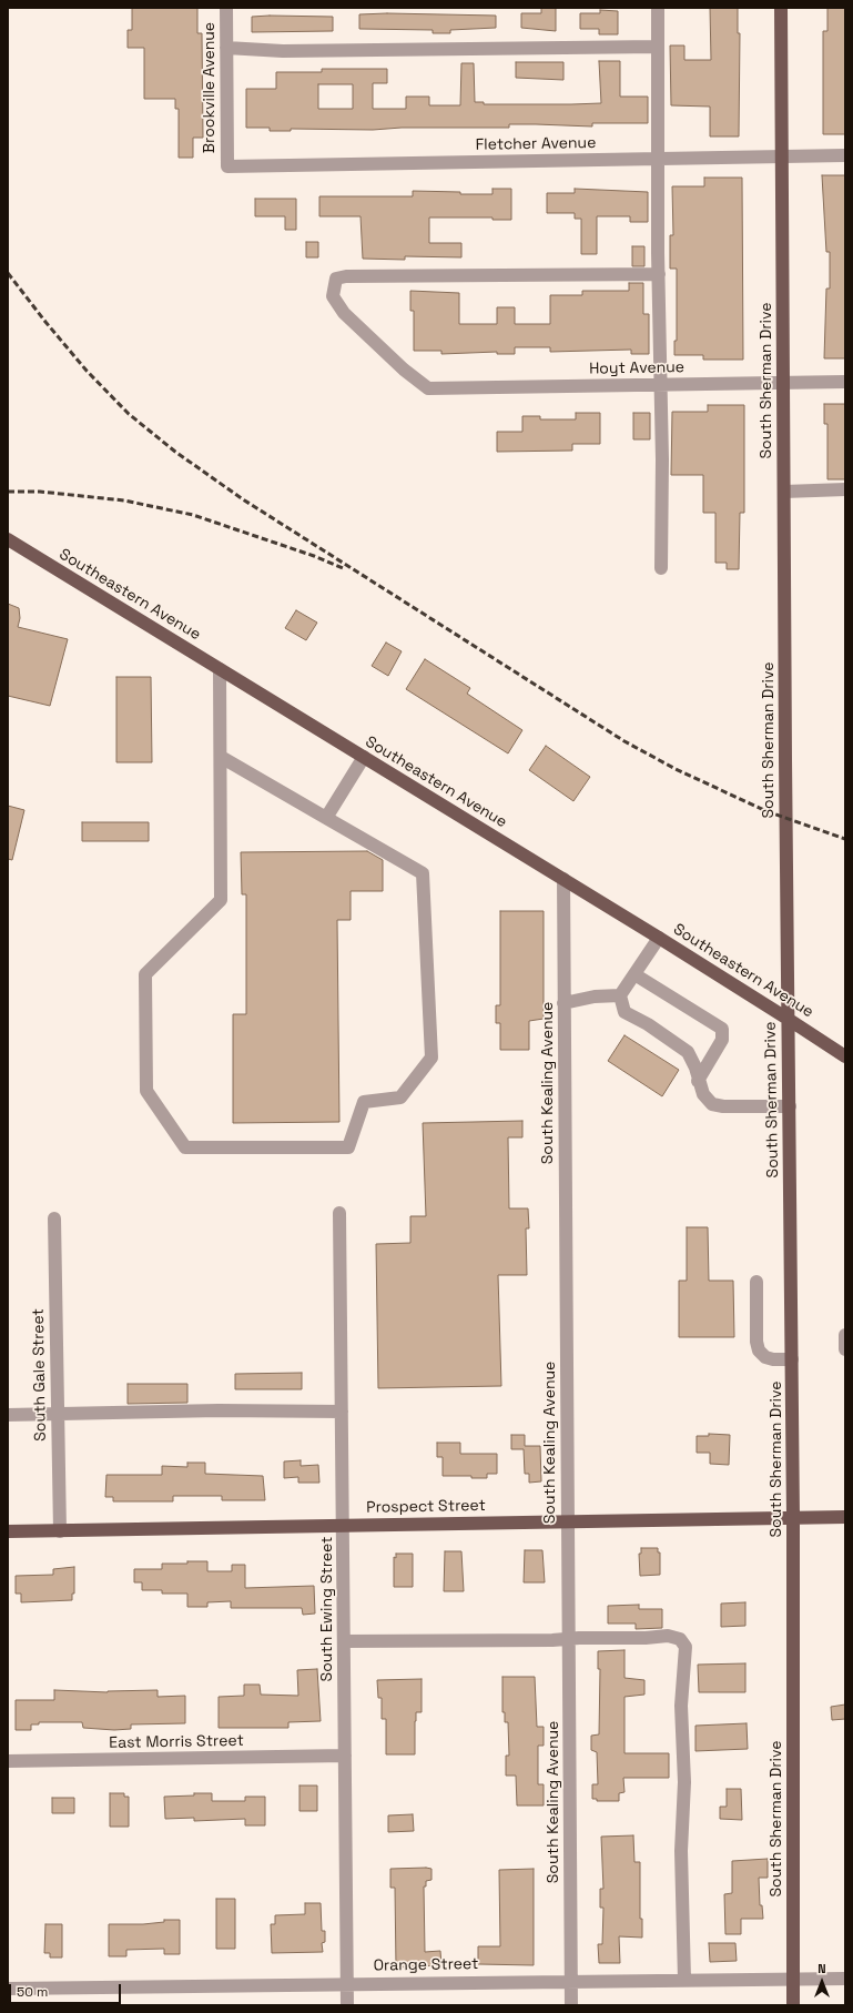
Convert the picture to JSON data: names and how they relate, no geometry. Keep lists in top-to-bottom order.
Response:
{
  "streets": {
    "main road": ["South Sherman Drive", "Southeastern Avenue", "Prospect Street"],
    "street": [
      "Brookville Avenue",
      "Fletcher Avenue",
      "Hoyt Avenue",
      "South Kealing Avenue",
      "South Gale Street",
      "South Ewing Street",
      "East Morris Street",
      "Orange Street"
    ]
  },
  "crossings": [
    ["Brookville Avenue", "Fletcher Avenue"],
    ["Fletcher Avenue", "South Sherman Drive"],
    ["Hoyt Avenue", "South Sherman Drive"],
    ["South Sherman Drive", "Southeastern Avenue"],
    ["South Sherman Drive", "Prospect Street"],
    ["South Sherman Drive", "Orange Street"],
    ["Southeastern Avenue", "South Kealing Avenue"],
    ["South Kealing Avenue", "Prospect Street"],
    ["South Kealing Avenue", "Orange Street"],
    ["South Gale Street", "Prospect Street"],
    ["Prospect Street", "South Ewing Street"],
    ["South Ewing Street", "East Morris Street"],
    ["South Ewing Street", "Orange Street"]
  ],
  "scale_bar": "50 m",
  "north": "top"
}
